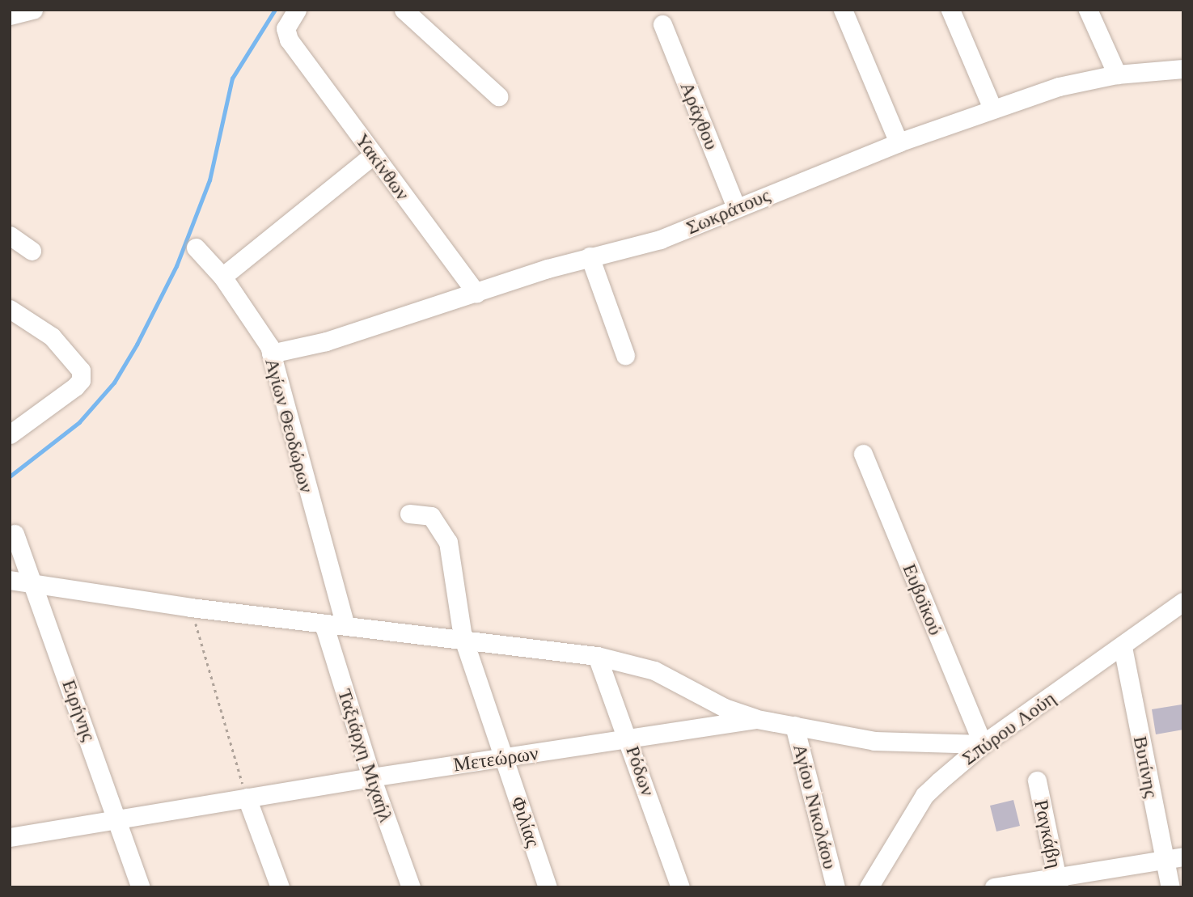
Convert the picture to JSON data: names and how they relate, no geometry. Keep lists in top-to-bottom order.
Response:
{
  "streets": {
    "street": [
      "Αράχθου",
      "Υακίνθων",
      "Σωκράτους",
      "Αγίων Θεοδώρων",
      "Ευβοϊκού",
      "Ειρήνης",
      "Σπύρου Λούη",
      "Ταξιάρχη Μιχαήλ",
      "Μετεώρων",
      "Βυτίνης",
      "Ρόδων",
      "Αγίου Νικολάου",
      "Φιλίας",
      "Ραγκάβη"
    ]
  },
  "crossings": [
    ["Αράχθου", "Σωκράτους"],
    ["Υακίνθων", "Σωκράτους"],
    ["Σωκράτους", "Αγίων Θεοδώρων"],
    ["Ευβοϊκού", "Σπύρου Λούη"],
    ["Ευβοϊκού", "Μετεώρων"],
    ["Ειρήνης", "Μετεώρων"],
    ["Σπύρου Λούη", "Μετεώρων"],
    ["Σπύρου Λούη", "Βυτίνης"],
    ["Ταξιάρχη Μιχαήλ", "Μετεώρων"],
    ["Μετεώρων", "Ρόδων"],
    ["Μετεώρων", "Αγίου Νικολάου"],
    ["Μετεώρων", "Φιλίας"]
  ]
}
